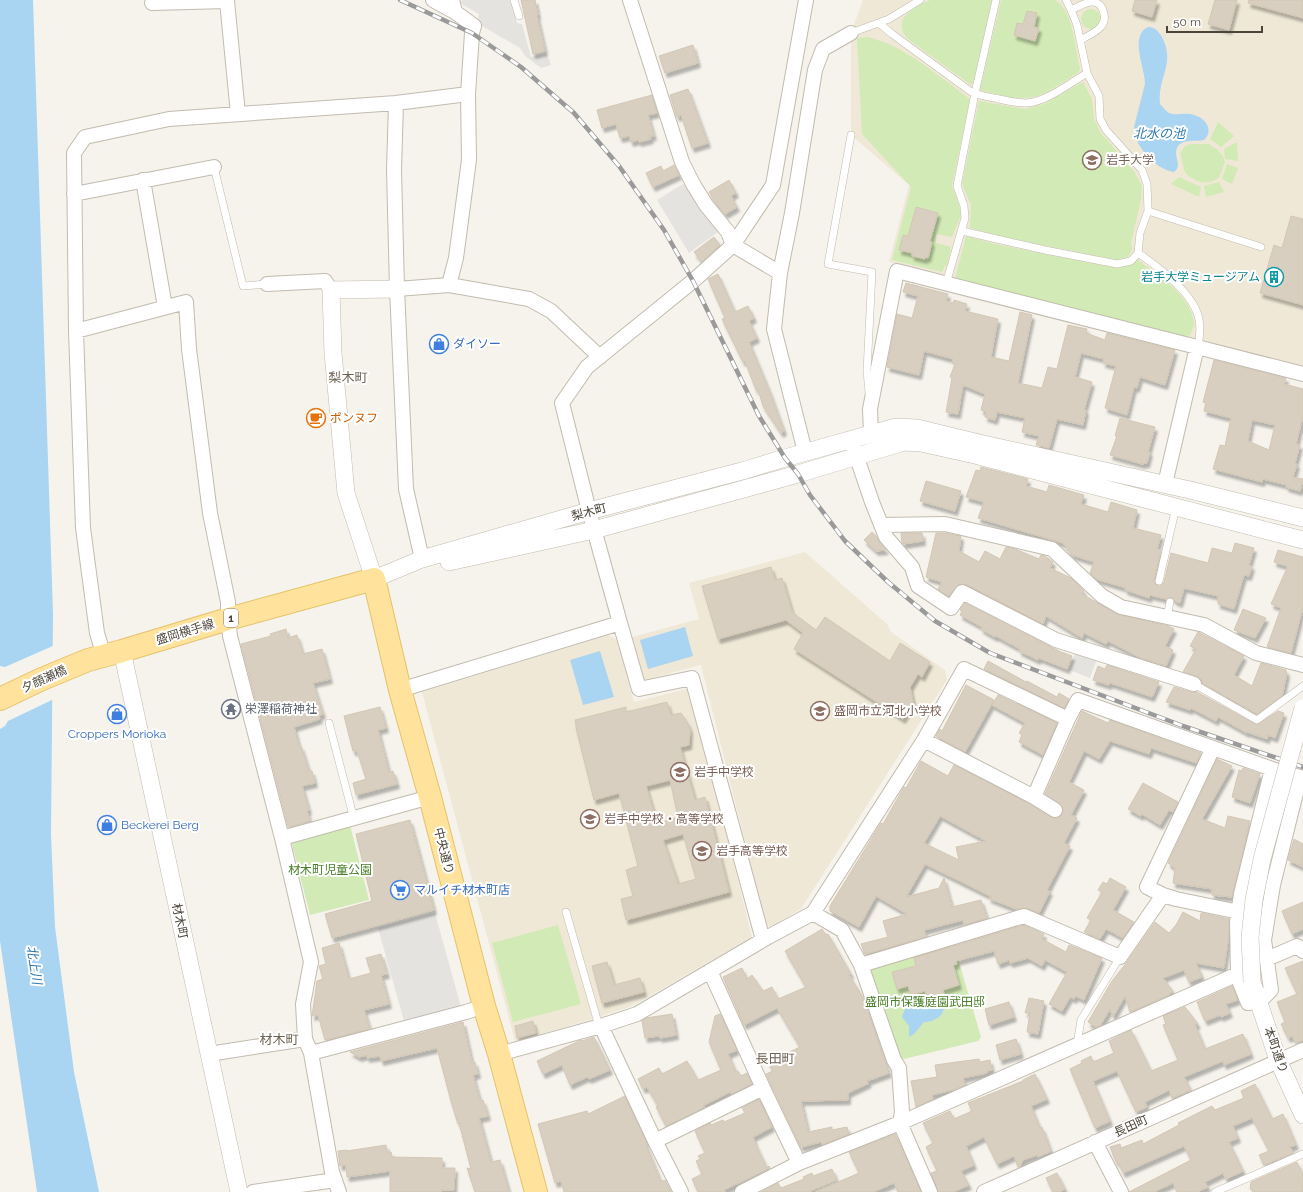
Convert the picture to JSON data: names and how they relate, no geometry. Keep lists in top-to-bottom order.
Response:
{
  "streets": {
    "main road": [
      "1",
      "盛岡横手線",
      "夕顔瀬橋",
      "中央通り"
    ],
    "street": [
      "梨木町",
      "材木町",
      "本町通り",
      "長田町"
    ]
  },
  "crossings": [
    ["梨木町", "盛岡横手線"],
    ["梨木町", "中央通り"],
    ["盛岡横手線", "夕顔瀬橋"],
    ["盛岡横手線", "中央通り"],
    ["盛岡横手線", "材木町"],
    ["夕顔瀬橋", "材木町"],
    ["本町通り", "長田町"]
  ],
  "districts": ["梨木町", "材木町", "長田町"],
  "water": ["北水の池", "北上川"],
  "parks": ["材木町児童公園", "盛岡市保護庭園武田邸"],
  "places": {
    "school or university": [
      "岩手大学",
      "盛岡市立河北小学校",
      "岩手中学校",
      "岩手中学校・高等学校",
      "岩手高等学校"
    ],
    "building": ["岩手大学ミュージアム"],
    "shop": ["ダイソー", "Croppers Morioka", "Beckerei Berg"],
    "cafe": ["ポンヌフ"],
    "temple": ["栄澤稲荷神社"],
    "supermarket": ["マルイチ材木町店"]
  },
  "scale_bar": "50 m"
}
